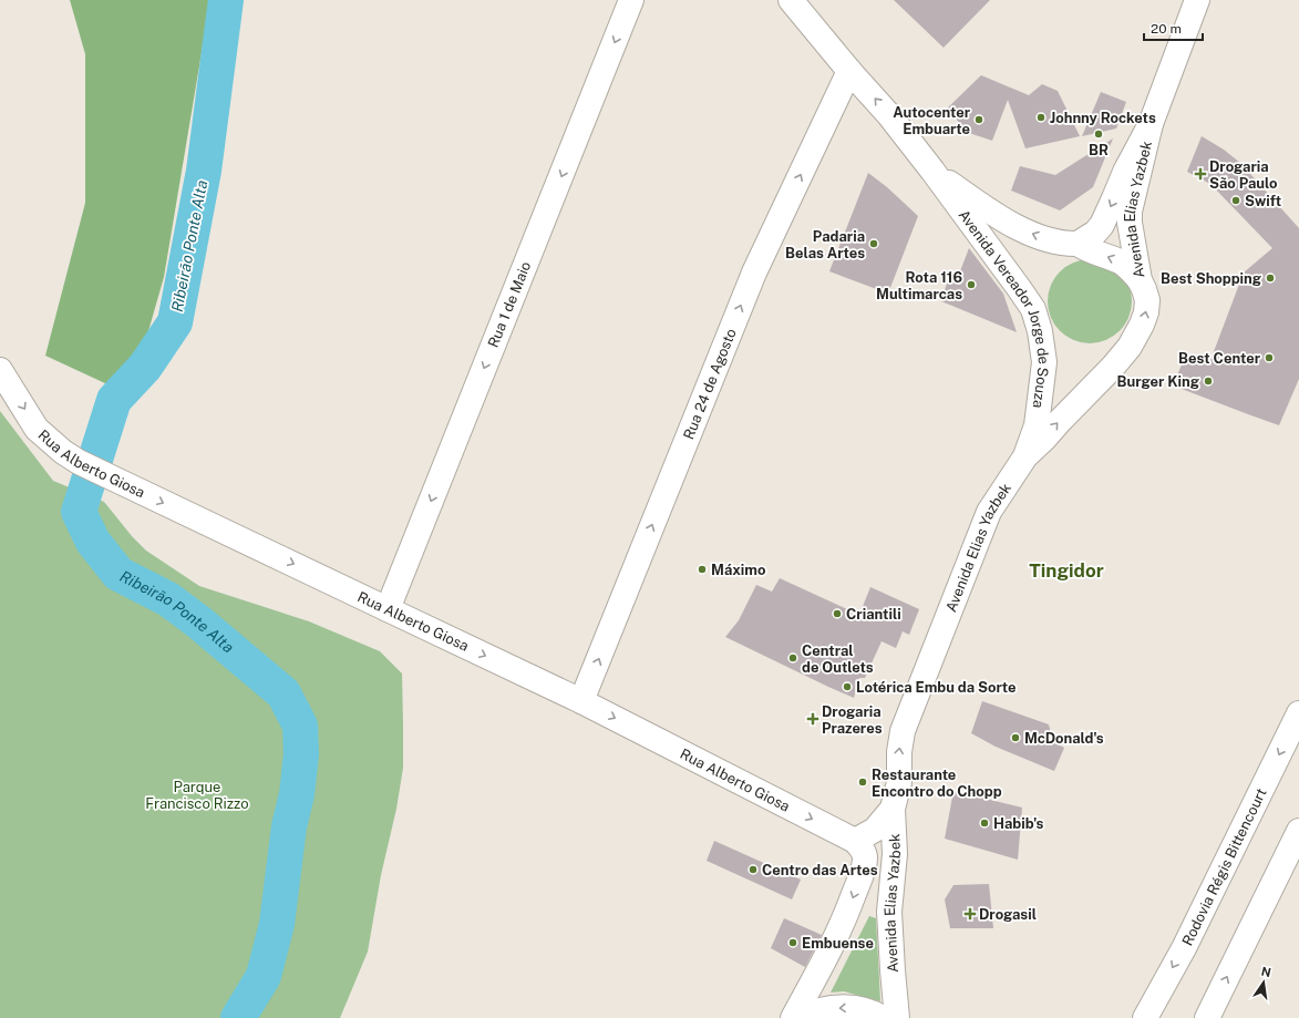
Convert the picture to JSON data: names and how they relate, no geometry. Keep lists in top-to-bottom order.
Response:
{
  "streets": {
    "main road": [
      "Avenida Elias Yazbek",
      "Rua 1 de Maio",
      "Avenida Vereador Jorge de Souza",
      "Rua 24 de Agosto",
      "Rua Alberto Giosa",
      "Rodovia Régis Bittencourt"
    ]
  },
  "crossings": [
    ["Avenida Elias Yazbek", "Avenida Vereador Jorge de Souza"],
    ["Avenida Elias Yazbek", "Rua Alberto Giosa"],
    ["Rua 1 de Maio", "Rua Alberto Giosa"],
    ["Avenida Vereador Jorge de Souza", "Rua 24 de Agosto"],
    ["Rua 24 de Agosto", "Rua Alberto Giosa"]
  ],
  "one_way": [
    "Rua 1 de Maio",
    "Avenida Vereador Jorge de Souza",
    "Rua 24 de Agosto",
    "Rua Alberto Giosa"
  ],
  "districts": ["Tingidor"],
  "water": ["Ribeirão Ponte Alta"],
  "parks": ["Parque Francisco Rizzo"],
  "places": {
    "other": [
      "Johnny Rockets",
      "Autocenter Embuarte",
      "BR",
      "Swift",
      "Padaria Belas Artes",
      "Best Shopping",
      "Rota 116 Multimarcas",
      "Best Center",
      "Burger King",
      "Máximo",
      "Criantili",
      "Central de Outlets",
      "Lotérica Embu da Sorte",
      "McDonald's",
      "Restaurante Encontro do Chopp",
      "Habib's",
      "Centro das Artes",
      "Embuense"
    ],
    "health": ["Drogaria São Paulo", "Drogaria Prazeres", "Drogasil"]
  },
  "scale_bar": "20 m",
  "north": "top"
}
